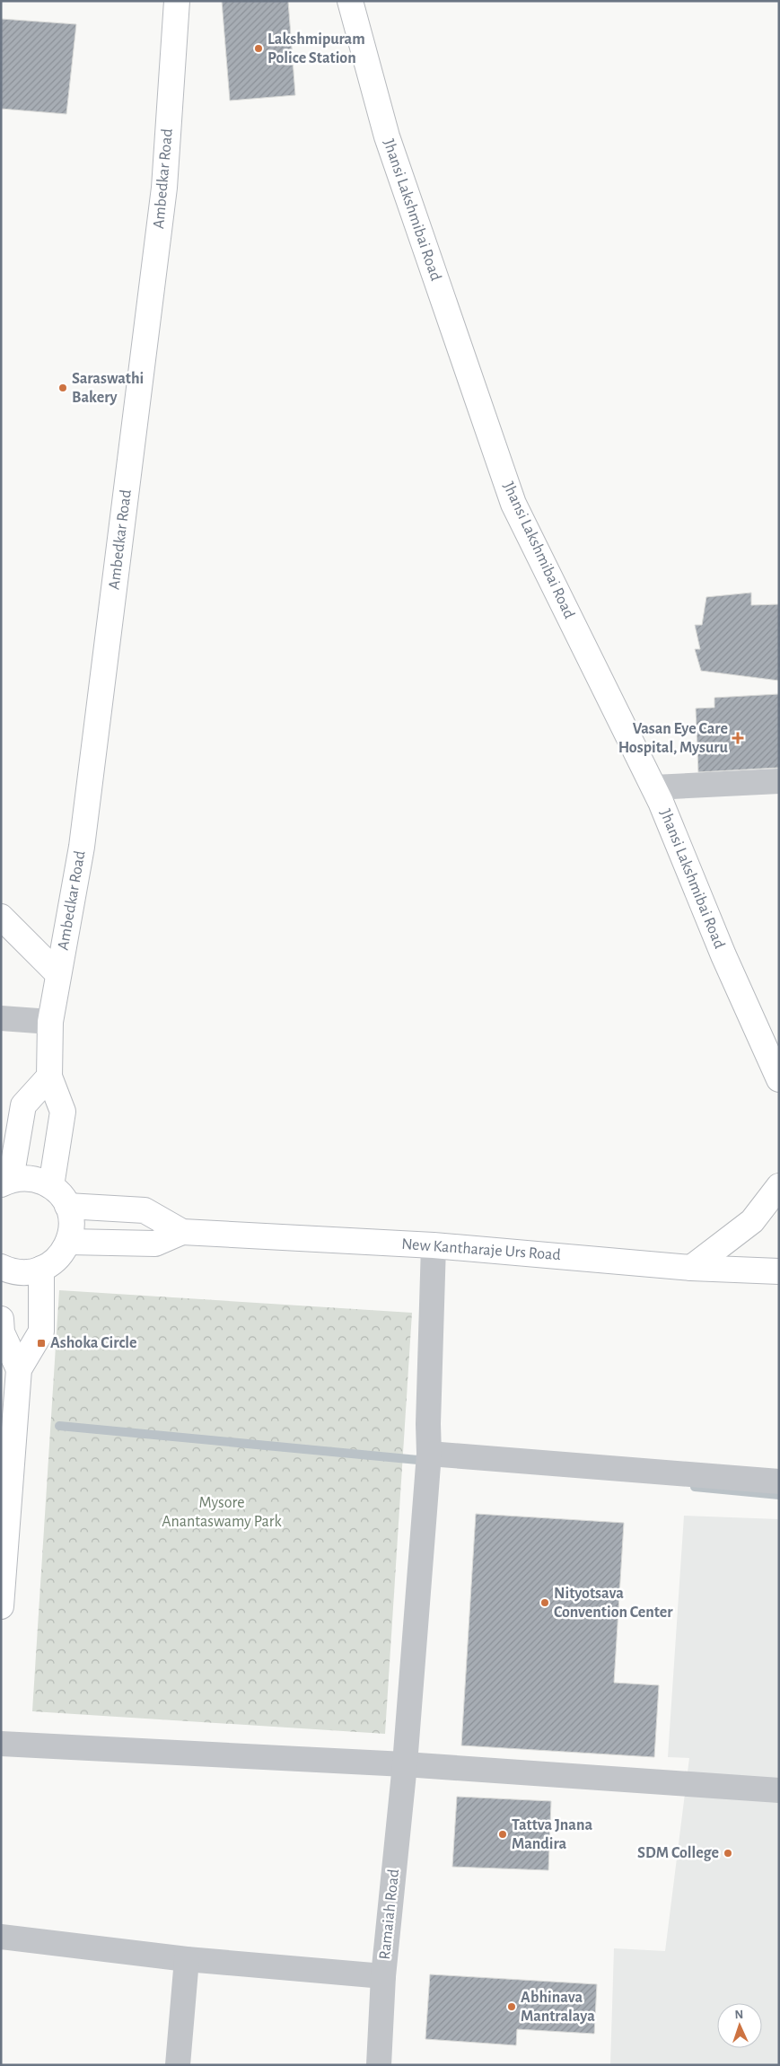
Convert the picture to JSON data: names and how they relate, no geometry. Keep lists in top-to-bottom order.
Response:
{
  "streets": {
    "main road": ["Ambedkar Road", "Jhansi Lakshmibai Road", "New Kantharaje Urs Road"],
    "street": ["Ramaiah Road"]
  },
  "crossings": [
    ["New Kantharaje Urs Road", "Ramaiah Road"]
  ],
  "parks": ["Mysore Anantaswamy Park"],
  "places": {
    "other": [
      "Lakshmipuram Police Station",
      "Saraswathi Bakery",
      "Nityotsava Convention Center",
      "Tattva Jnana Mandira",
      "SDM College",
      "Abhinava Mantralaya"
    ],
    "health": ["Vasan Eye Care Hospital, Mysuru"],
    "transit": ["Ashoka Circle"]
  },
  "north": "top"
}
